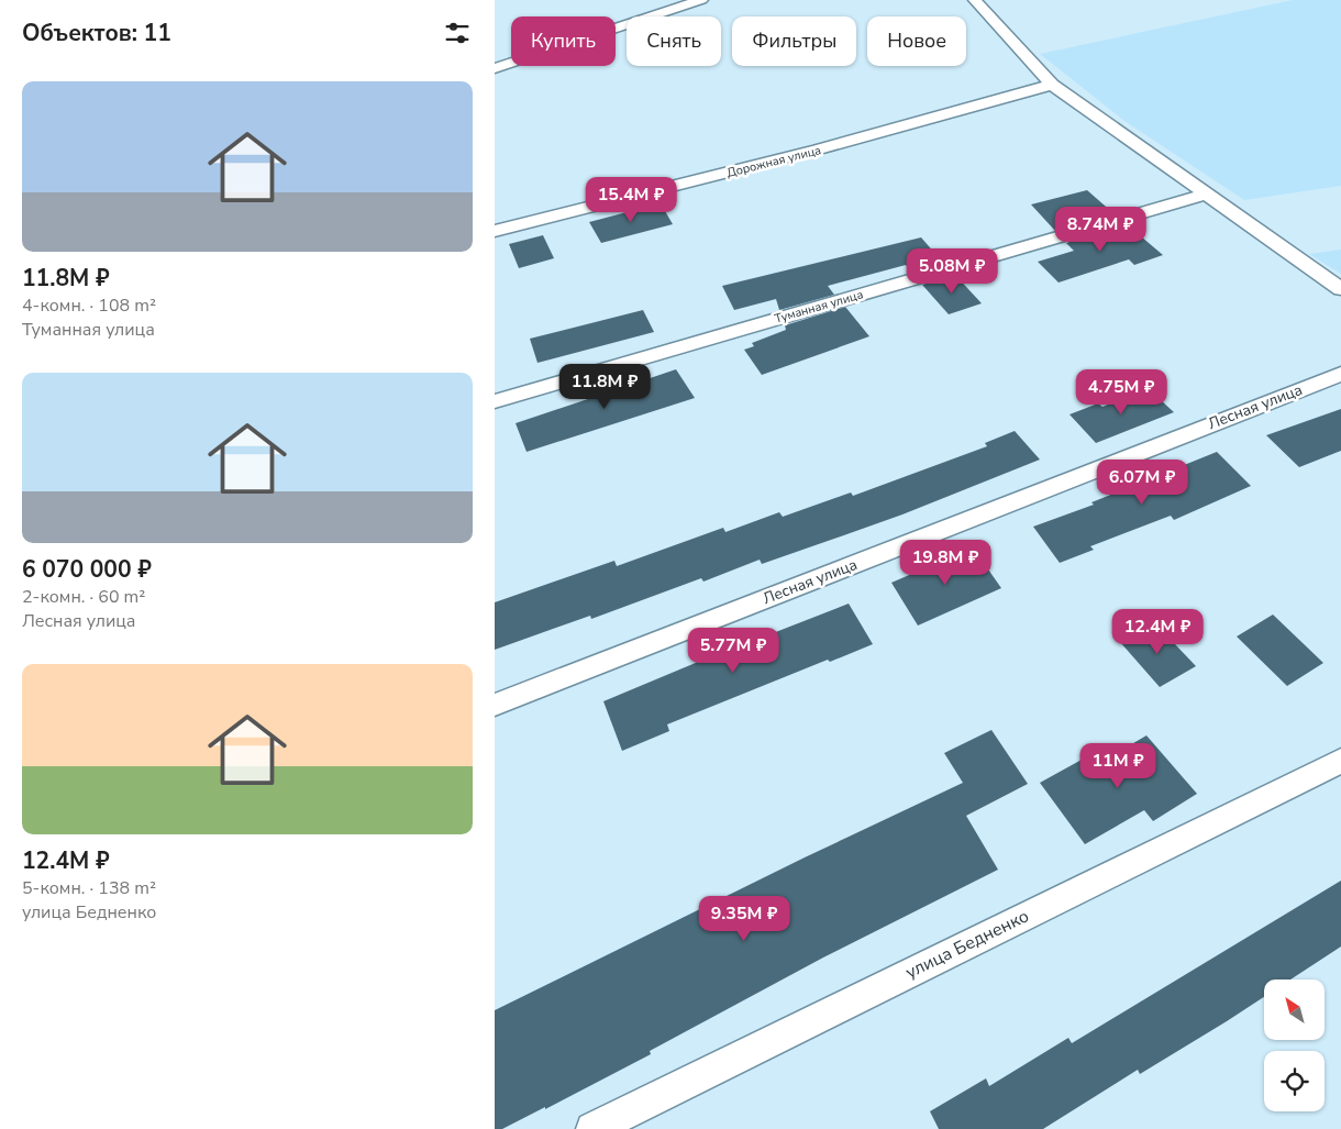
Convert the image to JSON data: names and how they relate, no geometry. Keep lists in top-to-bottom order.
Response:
{
  "streets": {
    "street": [
      "Дорожная улица",
      "Туманная улица",
      "Лесная улица",
      "улица Бедненко"
    ]
  },
  "north": "top left",
  "page": {
    "heading": "Объектов: 11",
    "chip": [
      "Купить",
      "Снять",
      "Фильтры",
      "Новое"
    ],
    "list": [
      {
        "name": "11.8M ₽",
        "note": "4-комн. · 108 m² · Туманная улица"
      },
      {
        "name": "6 070 000 ₽",
        "note": "2-комн. · 60 m² · Лесная улица"
      },
      {
        "name": "12.4M ₽",
        "note": "5-комн. · 138 m² · улица Бедненко"
      }
    ],
    "price": [
      "15.4M ₽",
      "8.74M ₽",
      "5.08M ₽",
      "11.8M ₽",
      "4.75M ₽",
      "6.07M ₽",
      "19.8M ₽",
      "12.4M ₽",
      "5.77M ₽",
      "11M ₽",
      "9.35M ₽"
    ]
  }
}
